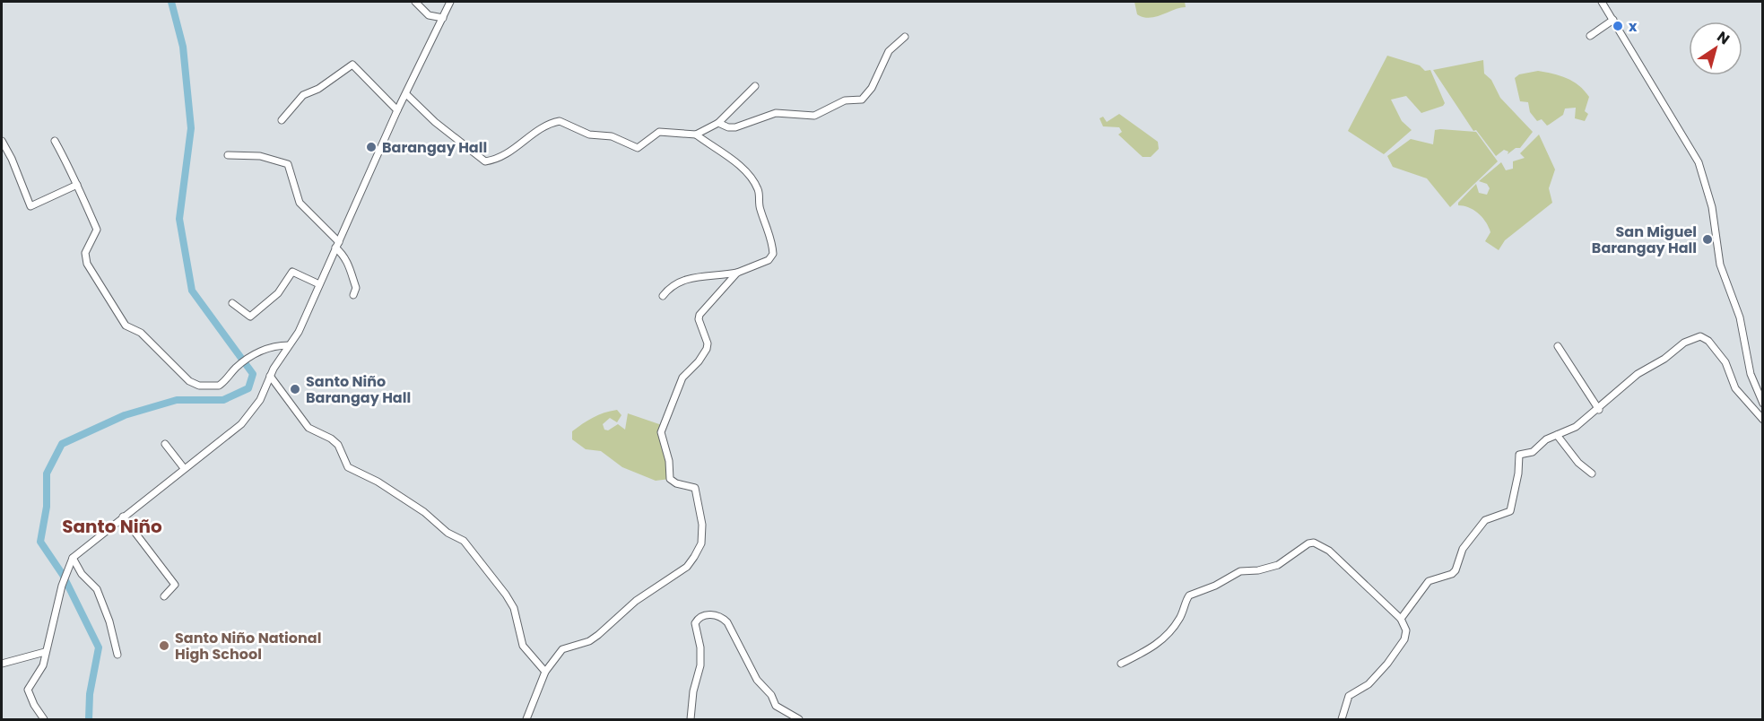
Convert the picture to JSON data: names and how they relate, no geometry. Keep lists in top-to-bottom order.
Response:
{
  "districts": ["Santo Niño"],
  "places": [
    "x",
    "Barangay Hall",
    "San Miguel Barangay Hall",
    "Santo Niño Barangay Hall",
    "Santo Niño National High School"
  ],
  "north": "top right"
}
